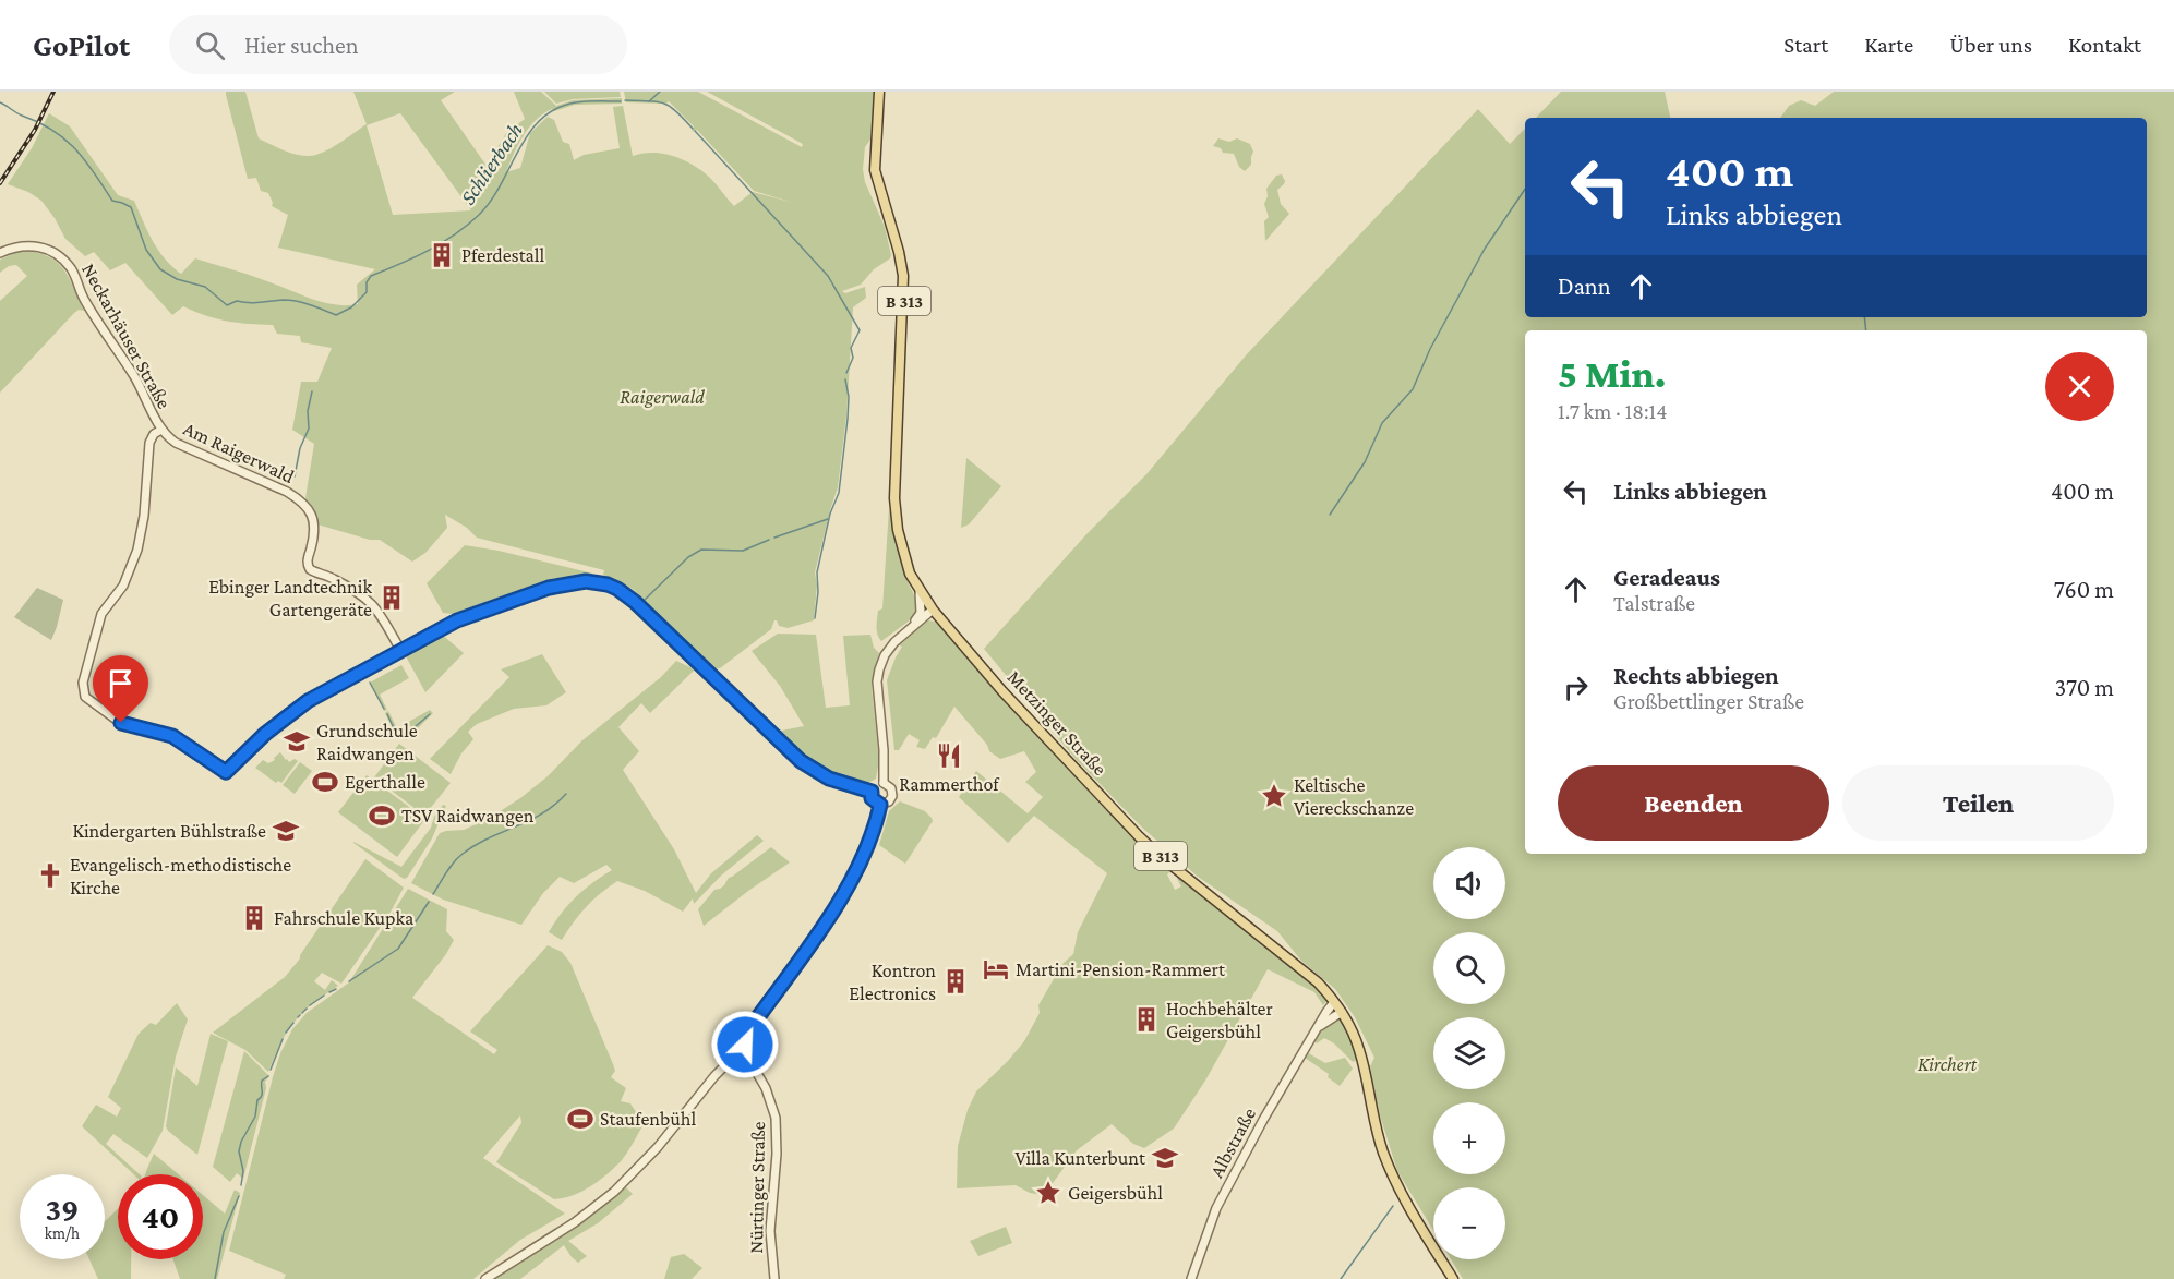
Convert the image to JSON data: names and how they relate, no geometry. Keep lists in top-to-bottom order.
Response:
{
  "streets": {
    "main road": ["B 313", "Metzinger Straße"],
    "street": [
      "Neckarhäuser Straße",
      "Am Raigerwald",
      "Albstraße",
      "Nürtinger Straße"
    ]
  },
  "crossings": [
    ["Neckarhäuser Straße", "Am Raigerwald"],
    ["Metzinger Straße", "Albstraße"]
  ],
  "water": ["Schlierbach"],
  "parks": ["Raigerwald", "Kirchert"],
  "places": {
    "building": [
      "Pferdestall",
      "Ebinger Landtechnik Gartengeräte",
      "Fahrschule Kupka",
      "Kontron Electronics",
      "Hochbehälter Geigersbühl"
    ],
    "school or university": ["Grundschule Raidwangen", "Kindergarten Bühlstraße", "Villa Kunterbunt"],
    "restaurant": ["Rammerthof"],
    "sports": ["Egerthalle", "TSV Raidwangen", "Staufenbühl"],
    "place": ["Keltische Viereckschanze", "Geigersbühl"],
    "church": ["Evangelisch-methodistische Kirche"],
    "hotel": ["Martini-Pension-Rammert"]
  },
  "page": {
    "header": "GoPilot",
    "search": "Hier suchen",
    "nav": [
      "Start",
      "Karte",
      "Über uns",
      "Kontakt"
    ],
    "turn": ["400 m", "Links abbiegen"],
    "then": "Dann",
    "heading": ["5 Min.", "1.7 km · 18:14"],
    "list": [
      {
        "name": "Links abbiegen",
        "value": "400 m"
      },
      {
        "name": "Geradeaus",
        "note": "Talstraße",
        "value": "760 m"
      },
      {
        "name": "Rechts abbiegen",
        "note": "Großbettlinger Straße",
        "value": "370 m"
      }
    ],
    "buttons": ["Beenden", "Teilen"],
    "map_buttons": ["+", "−"],
    "speed": "39 km/h",
    "limit": "40"
  }
}
